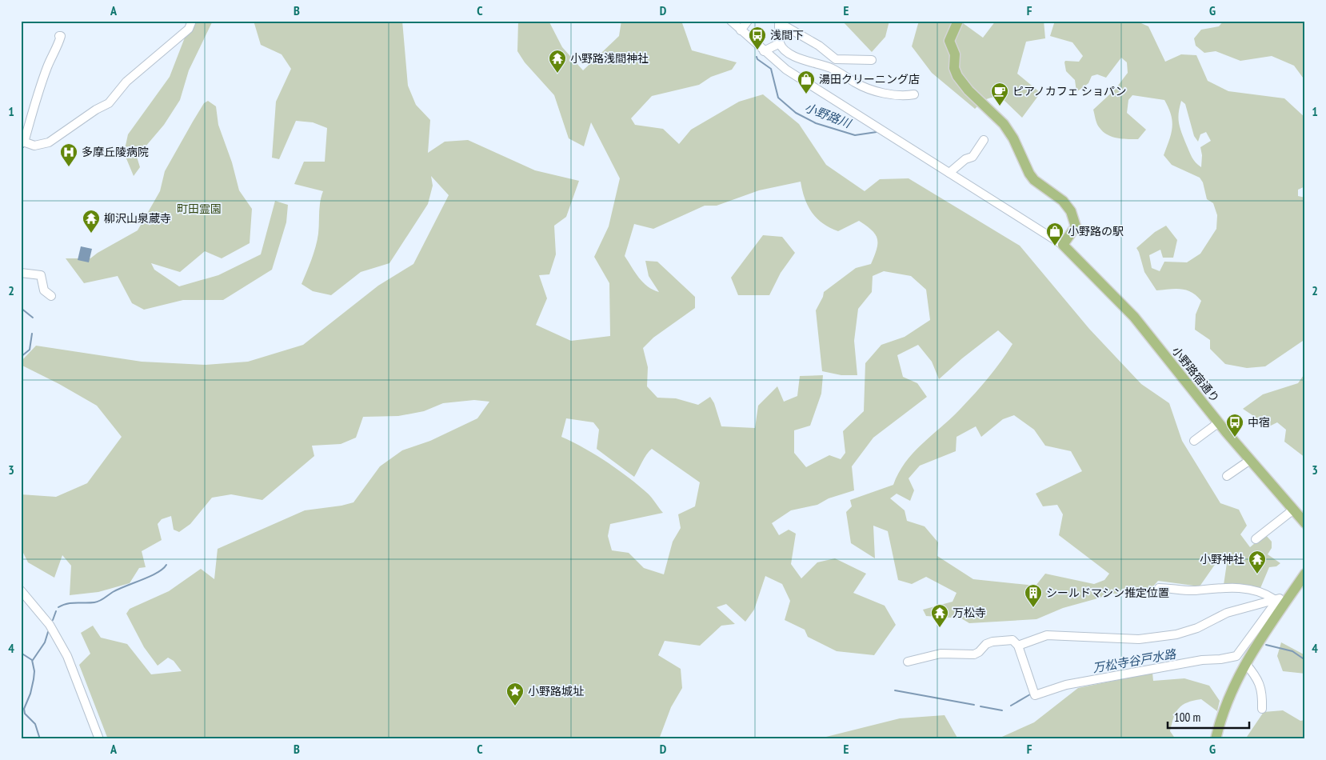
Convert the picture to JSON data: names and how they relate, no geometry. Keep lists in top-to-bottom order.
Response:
{
  "streets": {
    "main road": ["小野路宿通り"]
  },
  "water": ["小野路川", "万松寺谷戸水路"],
  "parks": ["町田霊園"],
  "places": {
    "bus stop": ["浅間下", "中宿"],
    "temple": [
      "小野路浅間神社",
      "柳沢山泉蔵寺",
      "小野神社",
      "万松寺"
    ],
    "shop": ["湯田クリーニング店", "小野路の駅"],
    "cafe": ["ピアノカフェ ショパン"],
    "hospital": ["多摩丘陵病院"],
    "building": ["シールドマシン推定位置"],
    "place": ["小野路城址"]
  },
  "scale_bar": "100 m",
  "grid": {
    "columns": [
      "A",
      "B",
      "C",
      "D",
      "E",
      "F",
      "G"
    ],
    "rows": [
      "1",
      "2",
      "3",
      "4"
    ]
  }
}
